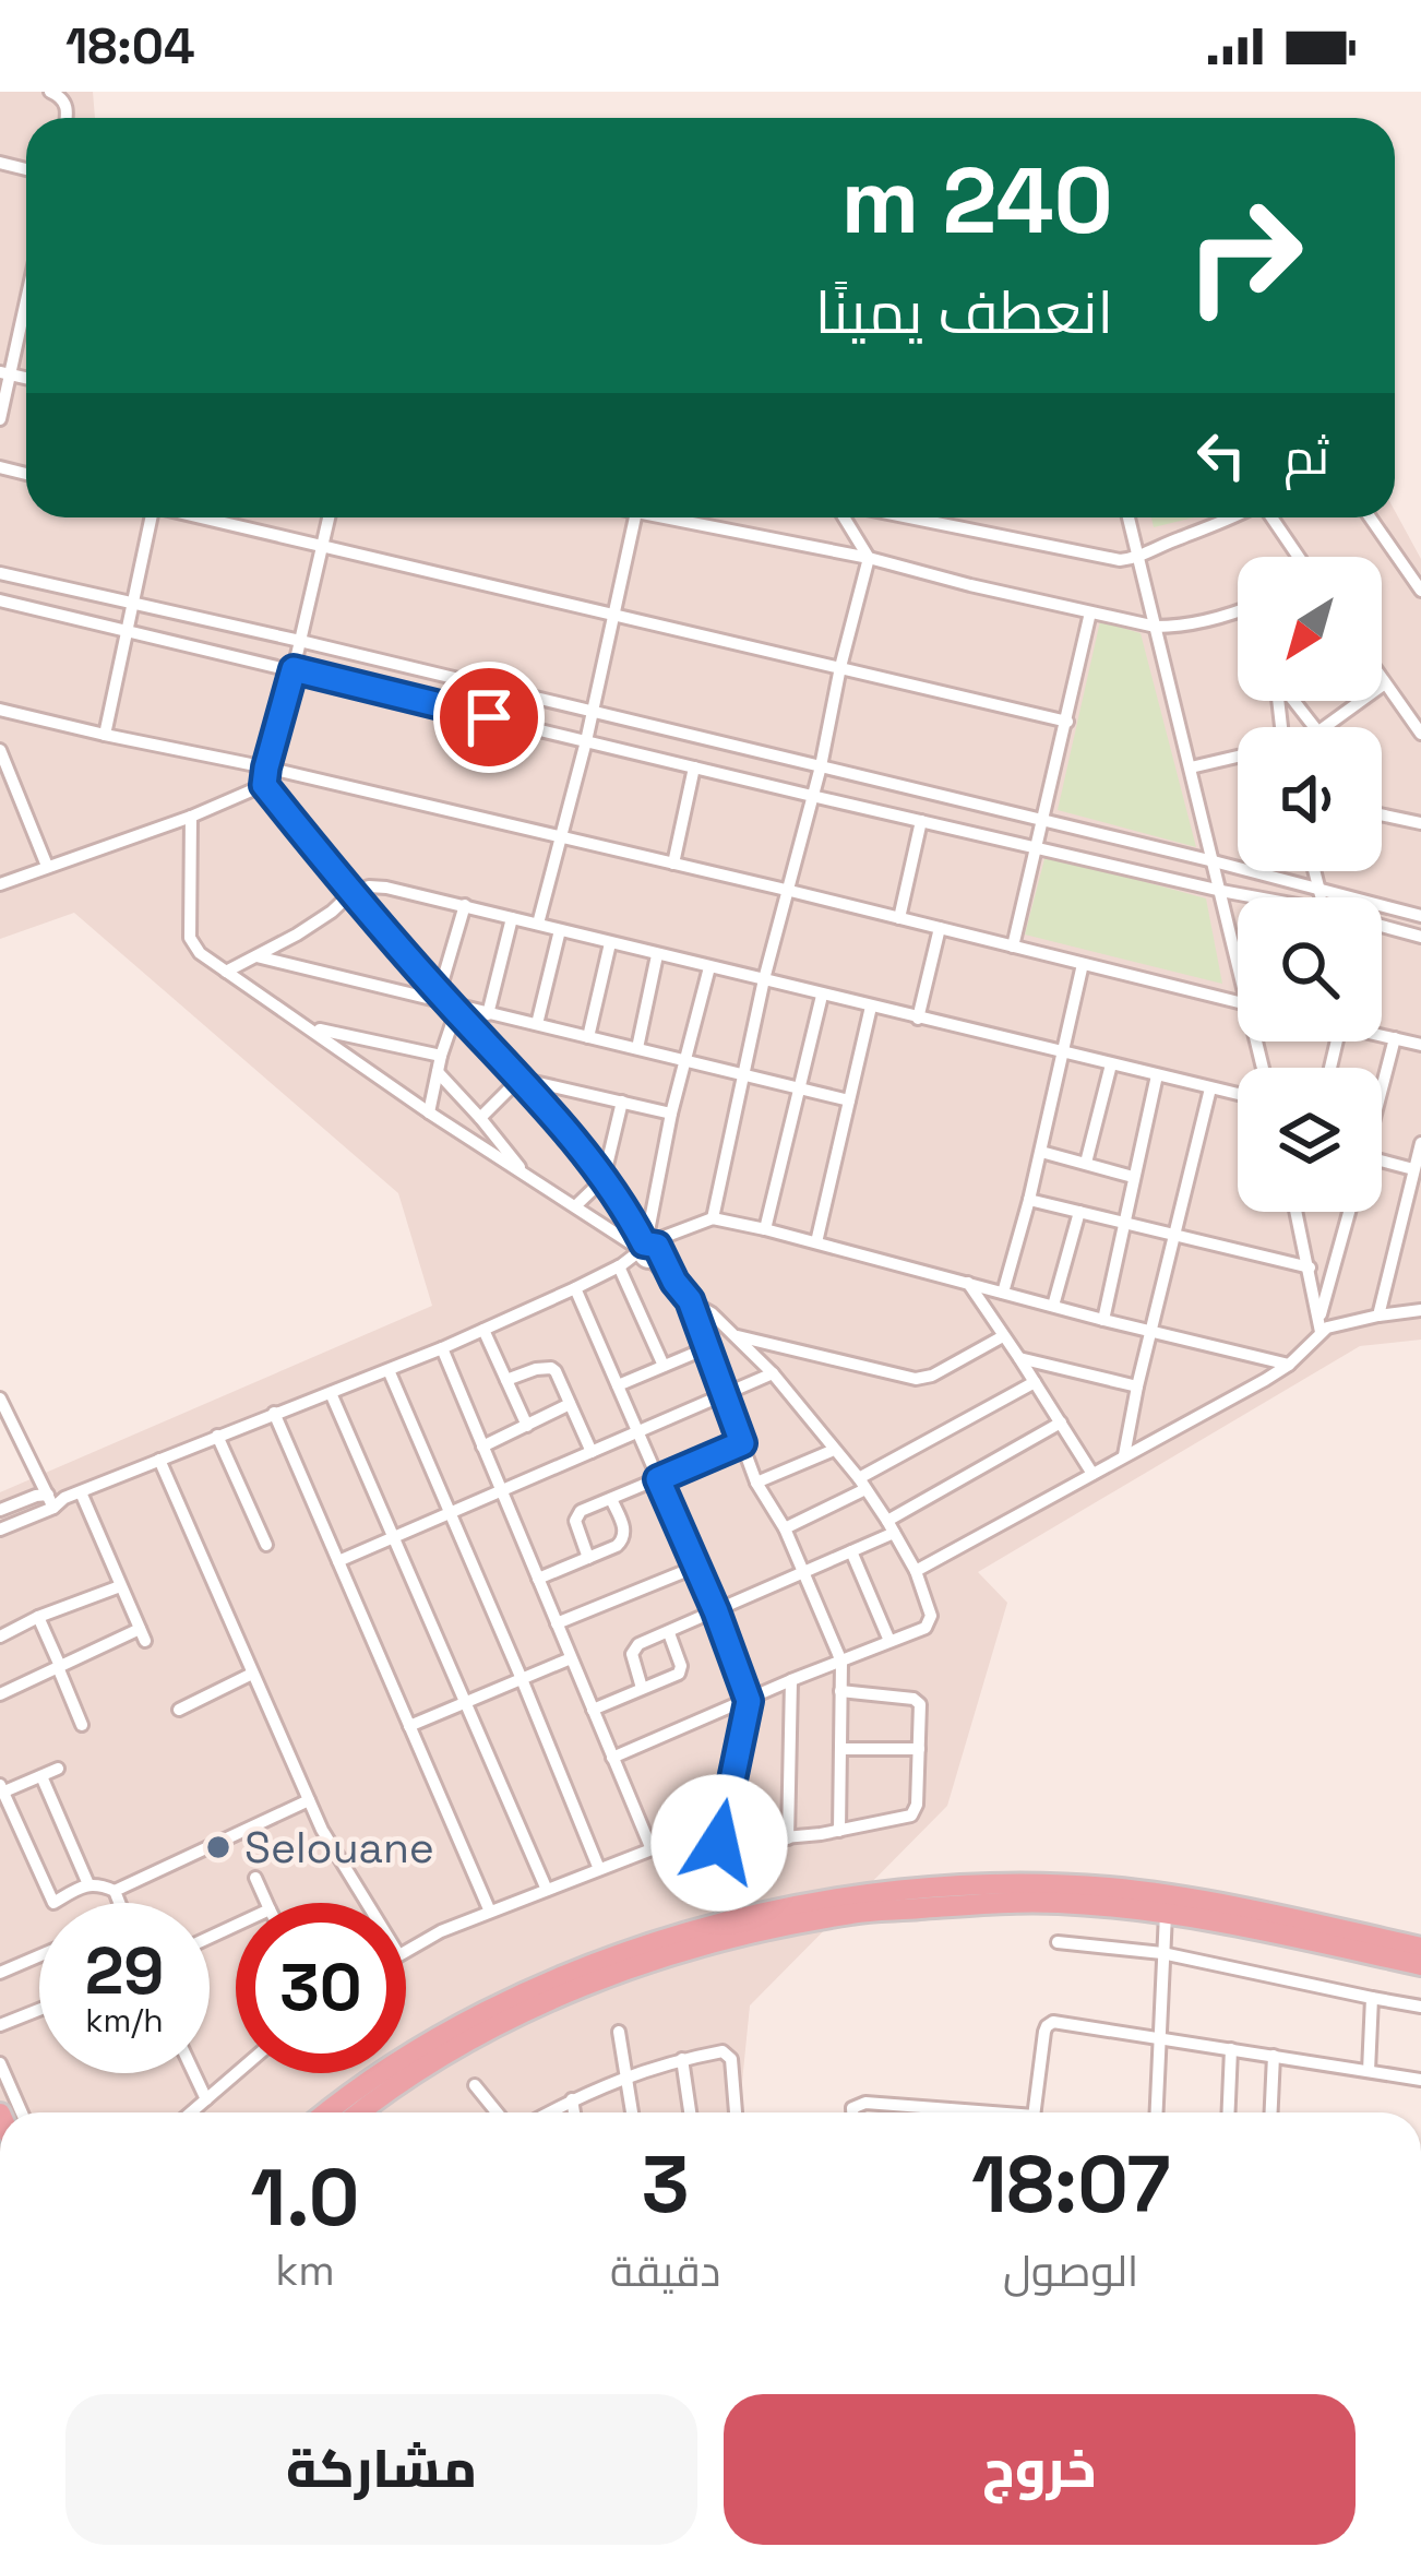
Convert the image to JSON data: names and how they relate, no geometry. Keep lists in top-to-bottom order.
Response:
{
  "places": ["Selouane"],
  "north": "bottom left",
  "page": {
    "status": "18:04",
    "turn": ["240 m", "انعطف يمينًا"],
    "then": "ثم",
    "speed": "29 km/h",
    "limit": "30",
    "eta": [
      "18:07",
      "الوصول",
      "3",
      "دقيقة",
      "1.0",
      "km"
    ],
    "buttons": ["خروج", "مشاركة"]
  }
}
